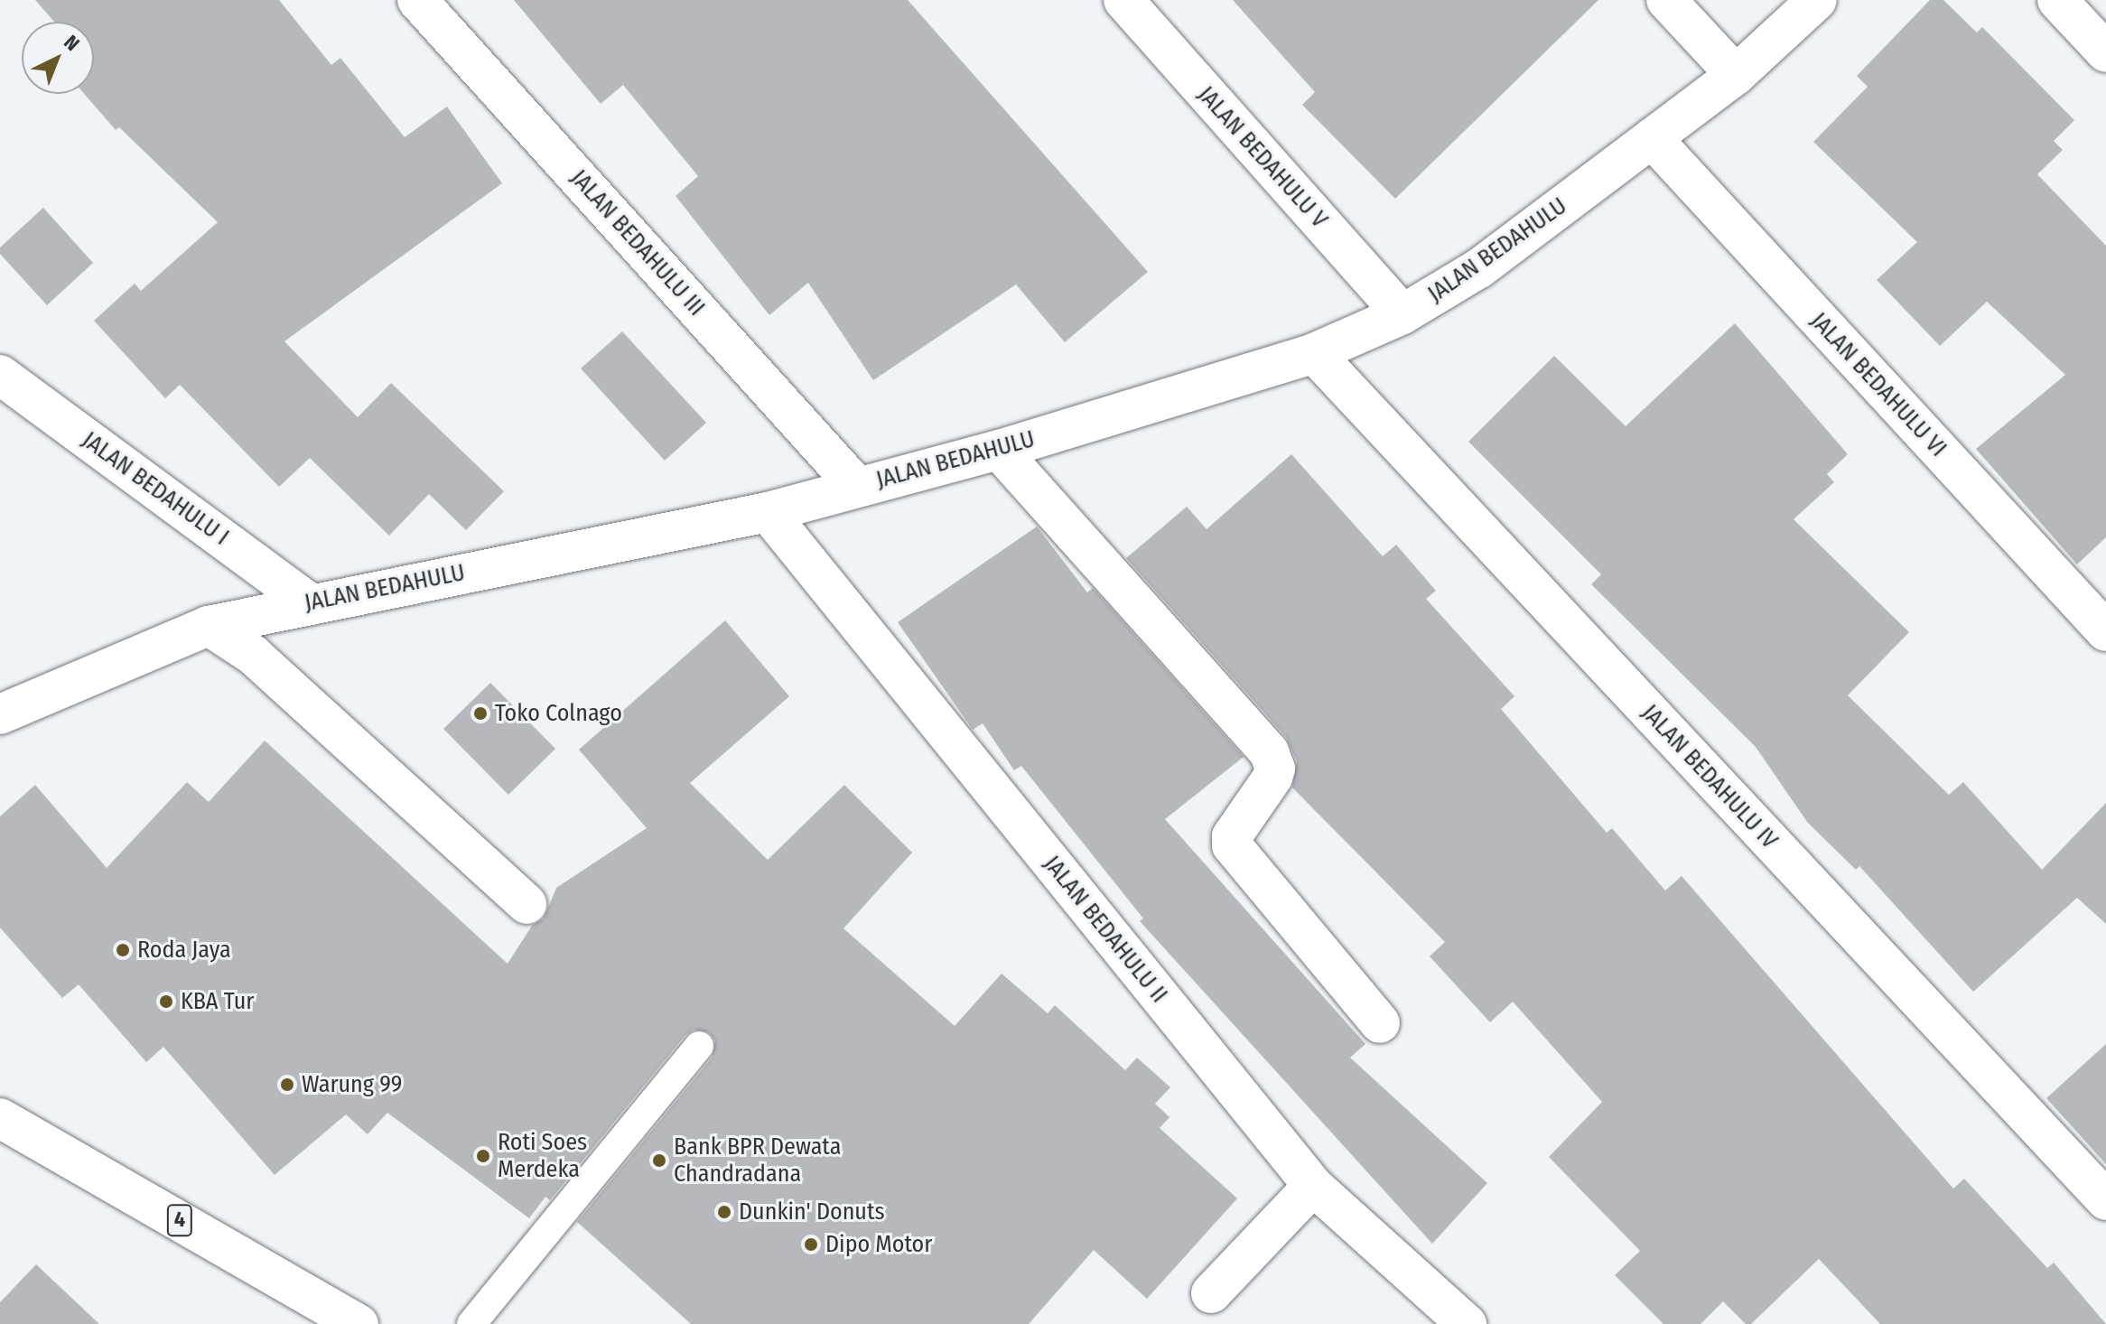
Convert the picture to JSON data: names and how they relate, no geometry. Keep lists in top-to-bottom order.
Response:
{
  "streets": {
    "main road": [
      "JALAN BEDAHULU V",
      "JALAN BEDAHULU III",
      "JALAN BEDAHULU",
      "JALAN BEDAHULU VI",
      "JALAN BEDAHULU I",
      "JALAN BEDAHULU IV",
      "JALAN BEDAHULU II",
      "4"
    ]
  },
  "crossings": [
    ["JALAN BEDAHULU V", "JALAN BEDAHULU"],
    ["JALAN BEDAHULU III", "JALAN BEDAHULU"],
    ["JALAN BEDAHULU", "JALAN BEDAHULU VI"],
    ["JALAN BEDAHULU", "JALAN BEDAHULU I"],
    ["JALAN BEDAHULU", "JALAN BEDAHULU IV"],
    ["JALAN BEDAHULU", "JALAN BEDAHULU II"]
  ],
  "places": [
    "Toko Colnago",
    "Roda Jaya",
    "KBA Tur",
    "Warung 99",
    "Roti Soes Merdeka",
    "Bank BPR Dewata Chandradana",
    "Dunkin' Donuts",
    "Dipo Motor"
  ],
  "north": "top right"
}
